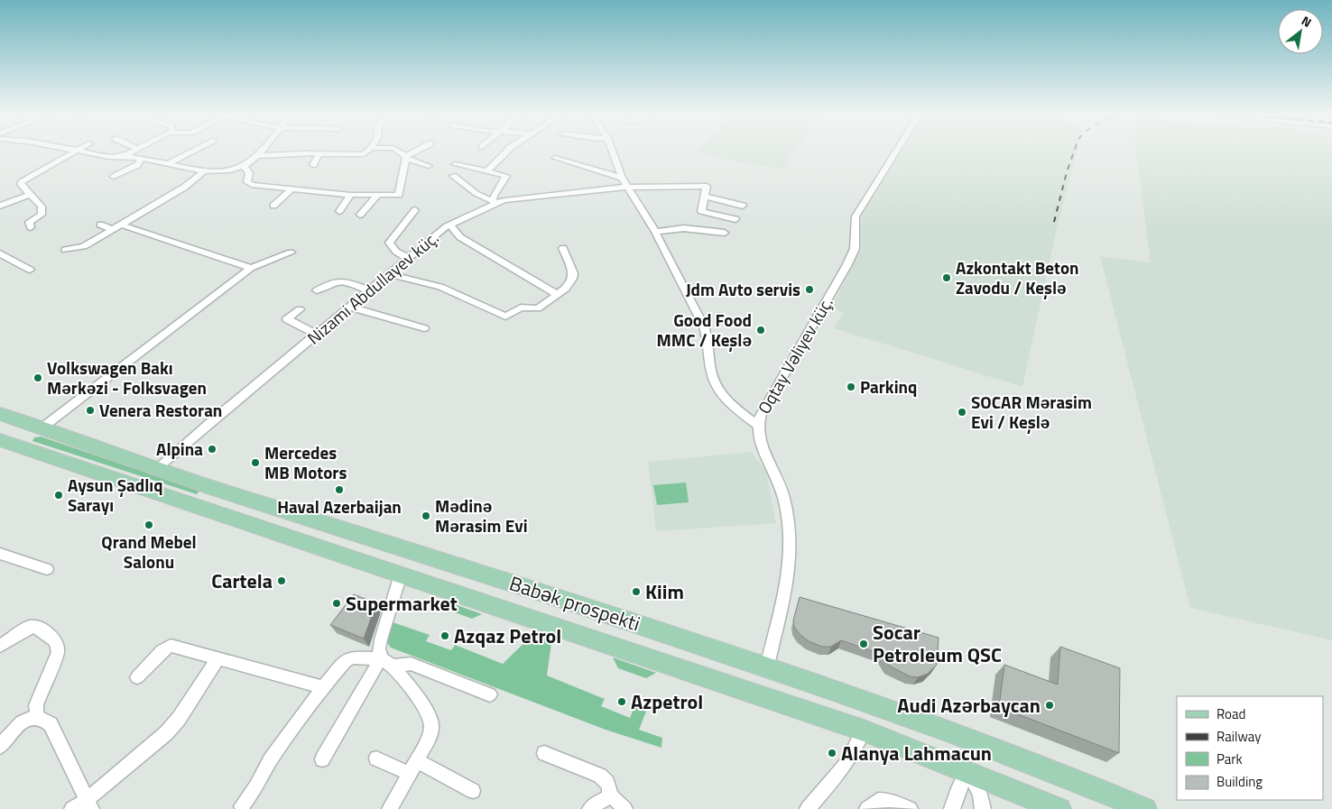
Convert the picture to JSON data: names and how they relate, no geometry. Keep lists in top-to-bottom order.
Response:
{
  "streets": {
    "main road": ["Babək prospekti"],
    "street": ["Nizami Abdullayev küç.", "Oqtay Vəliyev küç."]
  },
  "crossings": [
    ["Nizami Abdullayev küç.", "Babək prospekti"],
    ["Oqtay Vəliyev küç.", "Babək prospekti"]
  ],
  "places": [
    "Azkontakt Beton Zavodu / Keşlə",
    "Jdm Avto servis",
    "Good Food MMC / Keşlə",
    "Volkswagen Bakı Mərkəzi - Folksvagen",
    "Parkinq",
    "Venera Restoran",
    "SOCAR Mərasim Evi / Keşlə",
    "Alpina",
    "Mercedes MB Motors",
    "Haval Azerbaijan",
    "Aysun Şadlıq Sarayı",
    "Mədinə Mərasim Evi",
    "Qrand Mebel Salonu",
    "Cartela",
    "Kiim",
    "Supermarket",
    "Azqaz Petrol",
    "Socar Petroleum QSC",
    "Azpetrol",
    "Audi Azərbaycan",
    "Alanya Lahmacun"
  ],
  "legend": [
    "Road",
    "Railway",
    "Park",
    "Building"
  ],
  "north": "top right"
}
